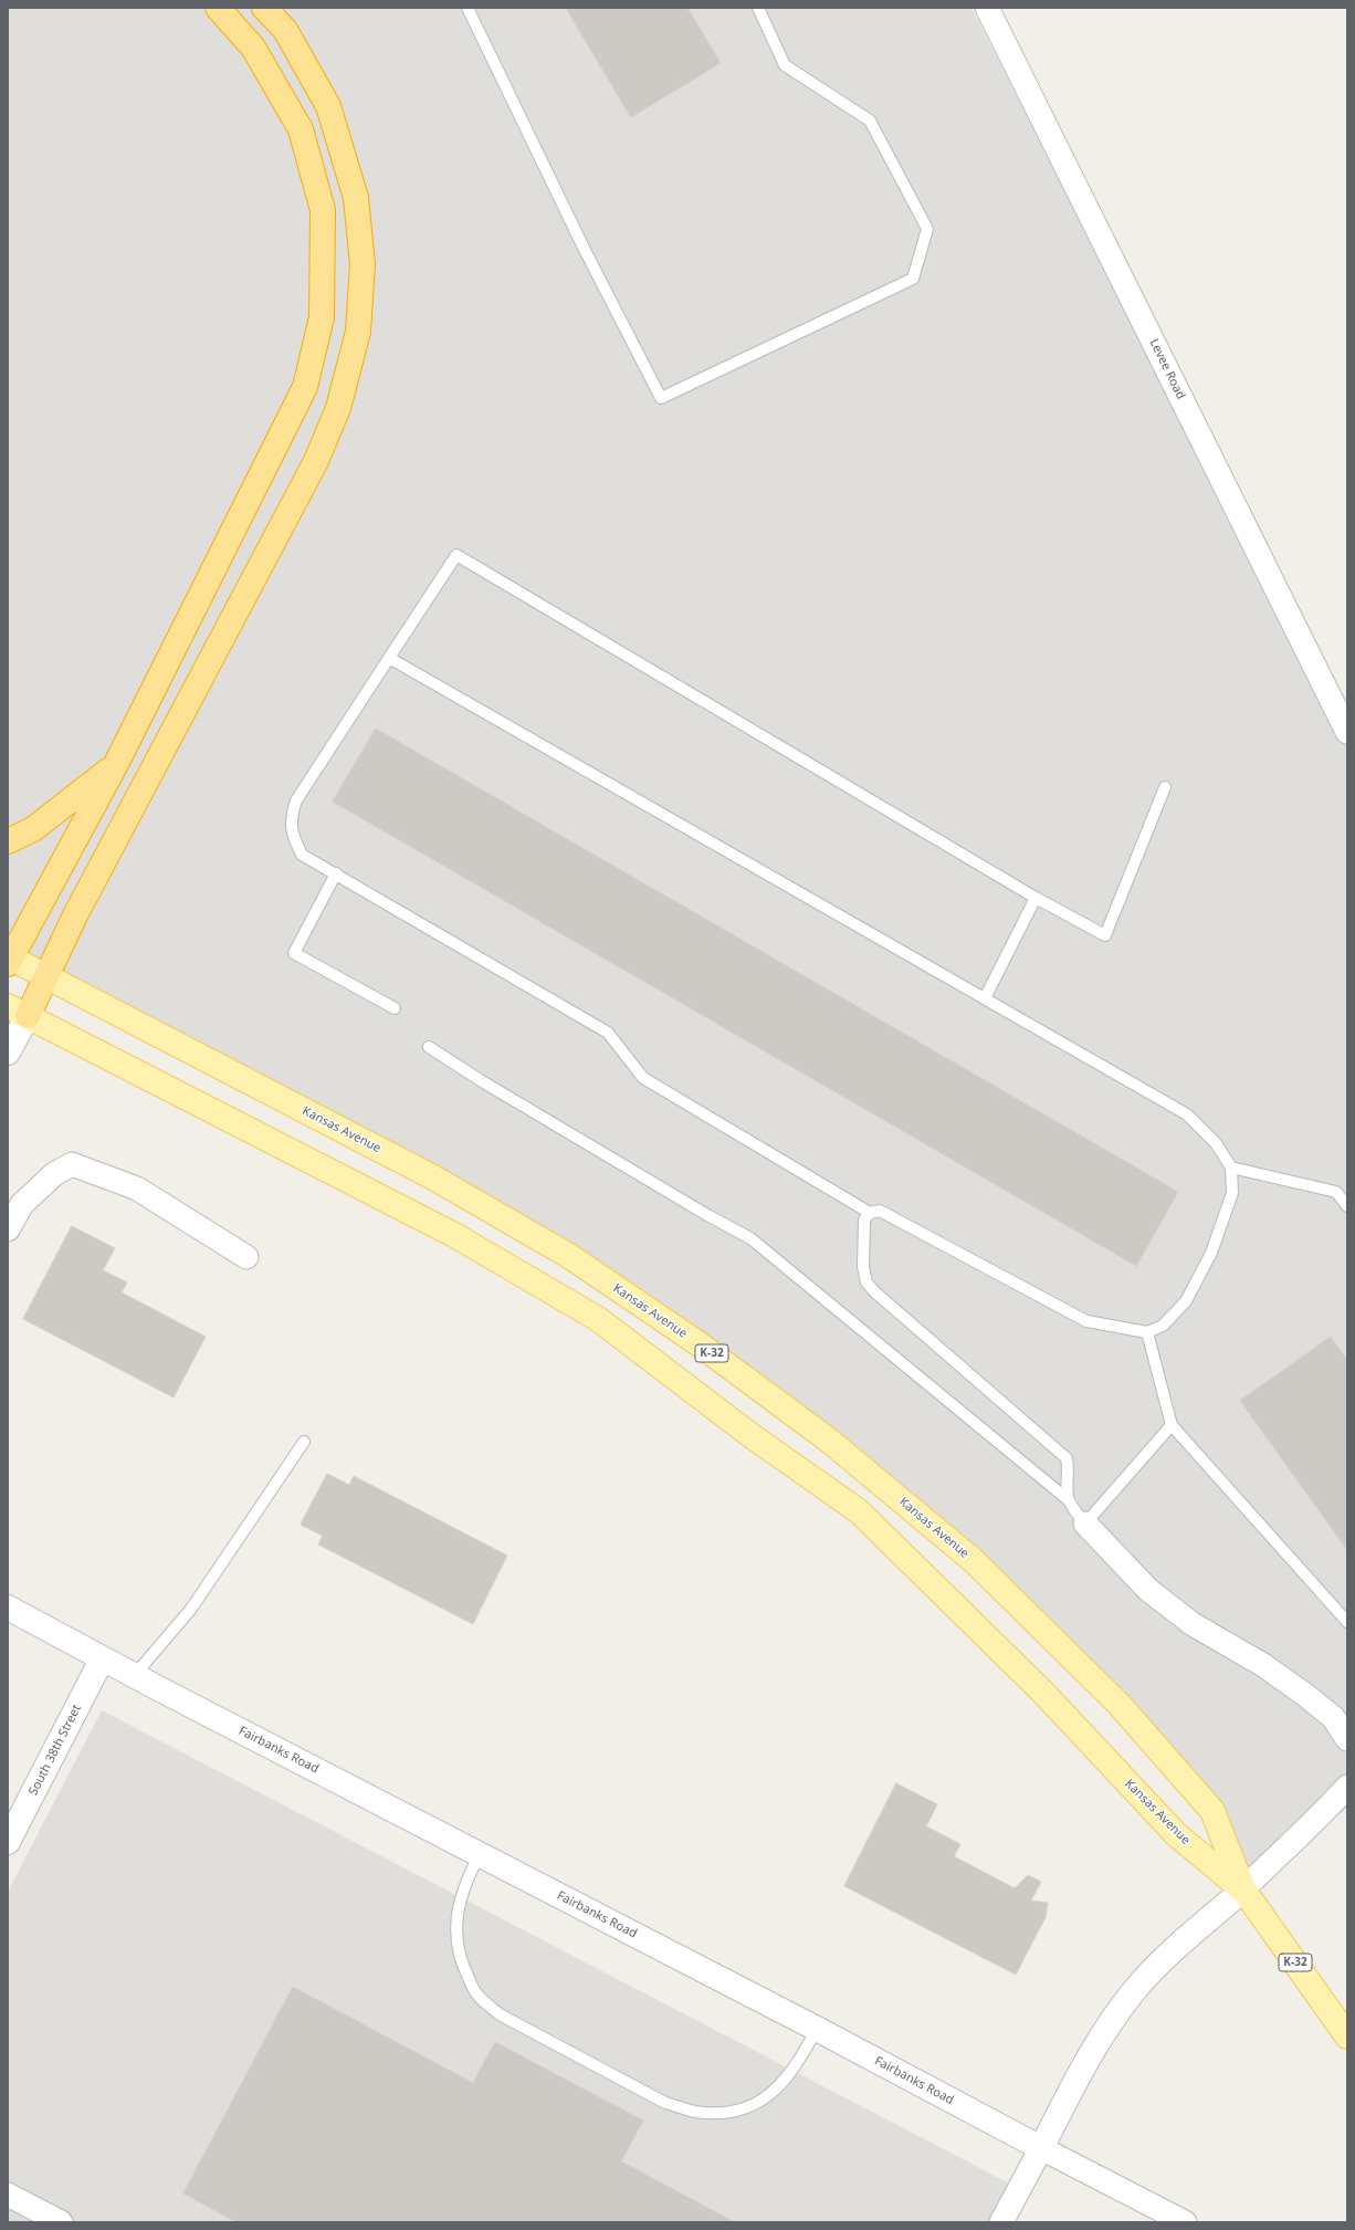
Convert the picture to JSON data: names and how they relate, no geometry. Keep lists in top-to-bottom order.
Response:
{
  "streets": {
    "main road": ["Kansas Avenue", "K-32"],
    "street": ["Levee Road", "South 38th Street", "Fairbanks Road"]
  },
  "crossings": [
    ["South 38th Street", "Fairbanks Road"]
  ]
}
